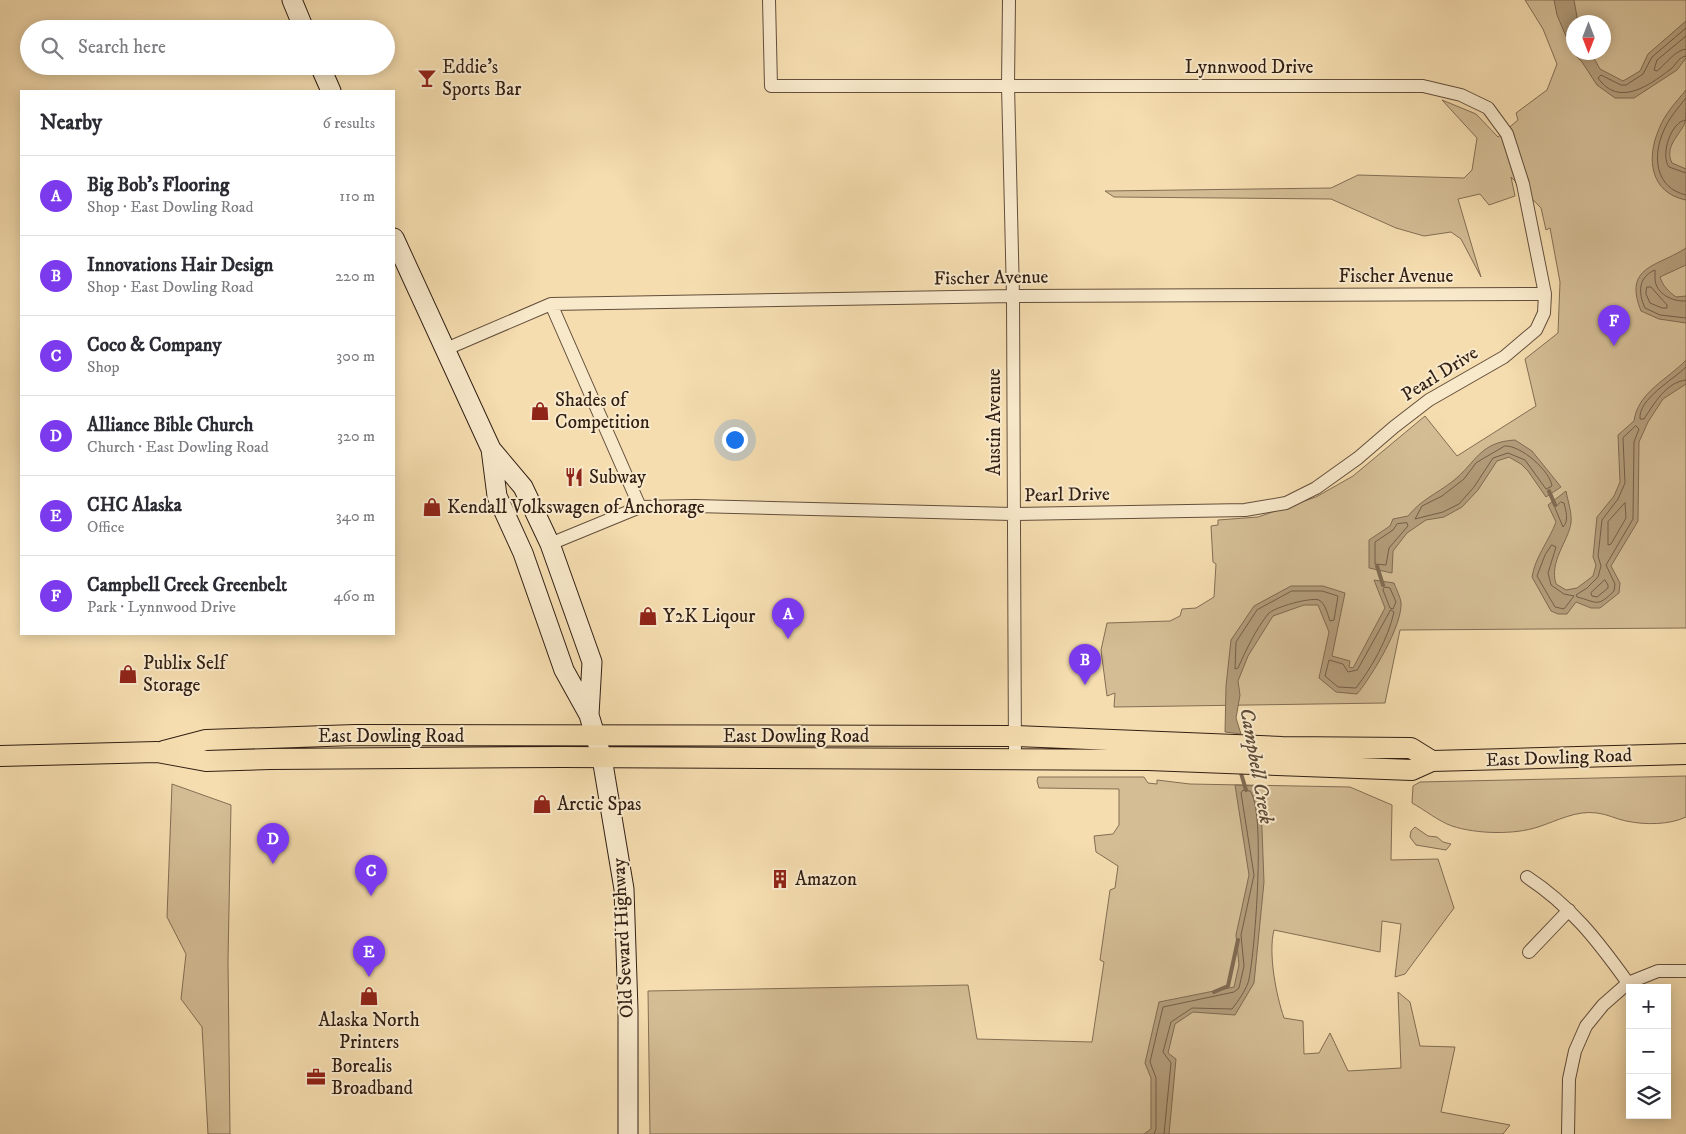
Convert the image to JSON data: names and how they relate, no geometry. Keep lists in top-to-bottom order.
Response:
{
  "streets": {
    "main road": ["East Dowling Road", "Old Seward Highway"],
    "street": [
      "Lynnwood Drive",
      "Fischer Avenue",
      "Pearl Drive",
      "Austin Avenue"
    ]
  },
  "crossings": [
    ["Lynnwood Drive", "Fischer Avenue"],
    ["Lynnwood Drive", "Pearl Drive"],
    ["Lynnwood Drive", "Austin Avenue"],
    ["Fischer Avenue", "Austin Avenue"],
    ["Fischer Avenue", "Old Seward Highway"],
    ["Pearl Drive", "Austin Avenue"],
    ["Pearl Drive", "Old Seward Highway"],
    ["Austin Avenue", "East Dowling Road"],
    ["East Dowling Road", "Old Seward Highway"]
  ],
  "water": ["Campbell Creek"],
  "places": {
    "bar": ["Eddie's Sports Bar"],
    "shop": [
      "Shades of Competition",
      "Kendall Volkswagen of Anchorage",
      "Y2K Liqour",
      "Publix Self Storage",
      "Arctic Spas",
      "Alaska North Printers"
    ],
    "restaurant": ["Subway"],
    "building": ["Amazon"],
    "office": ["Borealis Broadband"]
  },
  "north": "bottom",
  "page": {
    "search": "Search here",
    "heading": ["Nearby", "6 results"],
    "list": [
      {
        "mark": "A",
        "name": "Big Bob's Flooring",
        "note": "Shop · East Dowling Road",
        "value": "110 m"
      },
      {
        "mark": "B",
        "name": "Innovations Hair Design",
        "note": "Shop · East Dowling Road",
        "value": "220 m"
      },
      {
        "mark": "C",
        "name": "Coco & Company",
        "note": "Shop",
        "value": "300 m"
      },
      {
        "mark": "D",
        "name": "Alliance Bible Church",
        "note": "Church · East Dowling Road",
        "value": "320 m"
      },
      {
        "mark": "E",
        "name": "CHC Alaska",
        "note": "Office",
        "value": "340 m"
      },
      {
        "mark": "F",
        "name": "Campbell Creek Greenbelt",
        "note": "Park · Lynnwood Drive",
        "value": "460 m"
      }
    ],
    "pins": [
      "F",
      "A",
      "B",
      "D",
      "C",
      "E"
    ],
    "map_buttons": ["+", "−"]
  }
}
